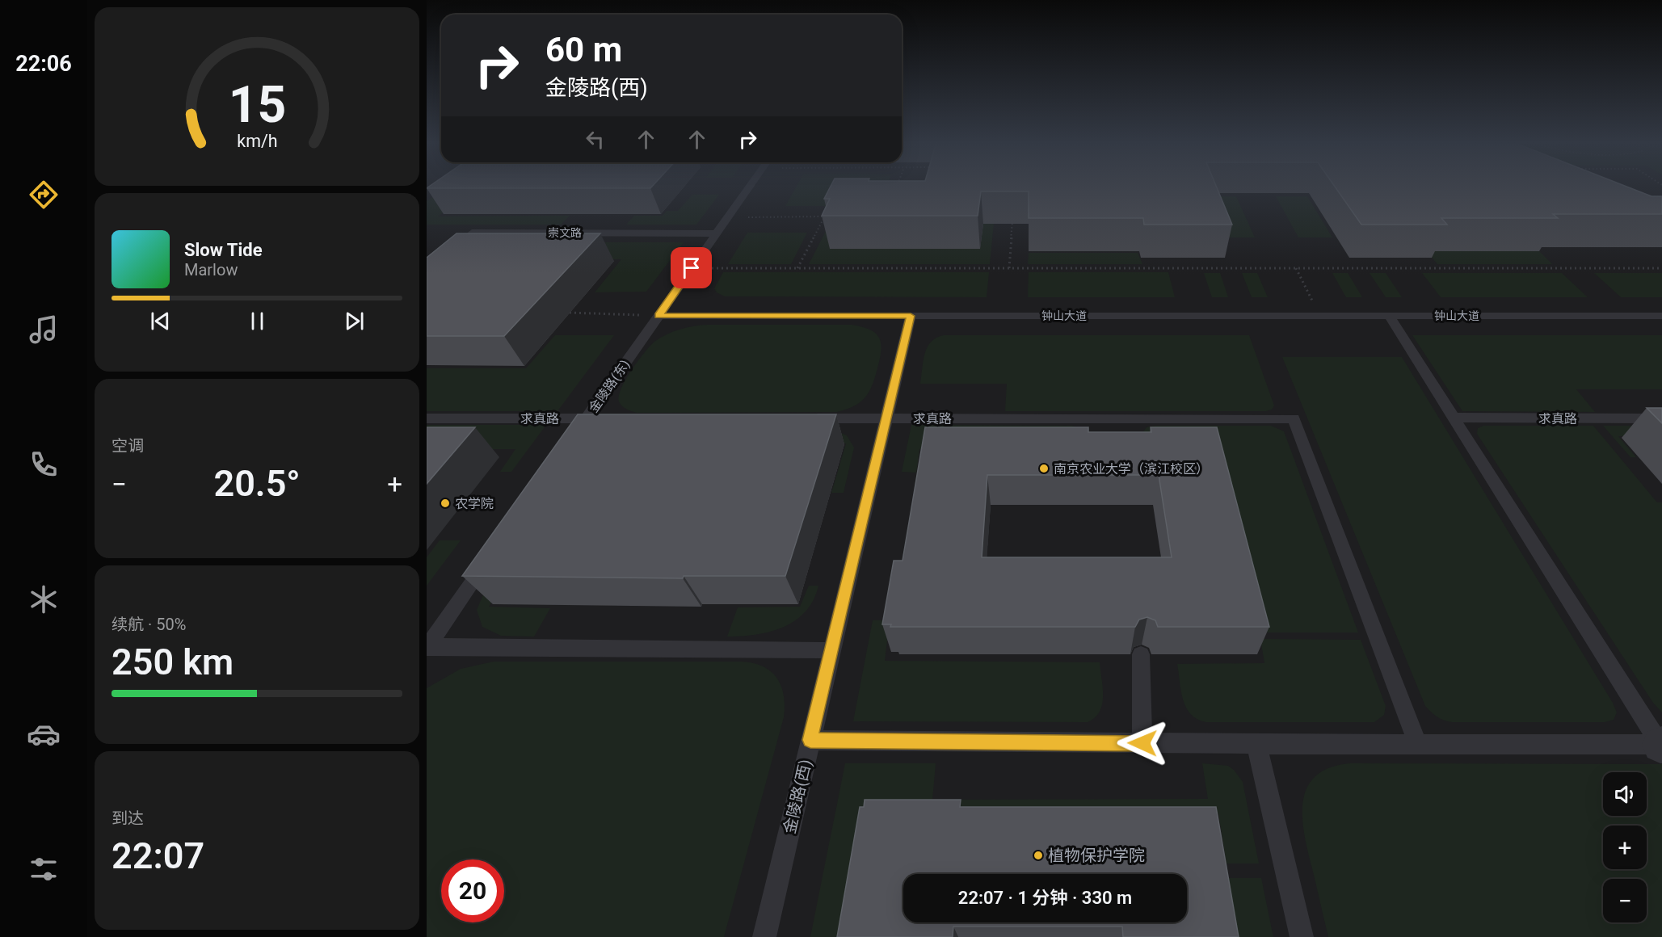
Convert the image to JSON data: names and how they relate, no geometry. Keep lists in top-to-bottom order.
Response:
{
  "streets": {
    "lane": [
      "崇文路",
      "钟山大道",
      "金陵路(东)",
      "求真路",
      "金陵路(西)"
    ]
  },
  "crossings": [
    ["钟山大道", "金陵路(东)"],
    ["钟山大道", "金陵路(西)"],
    ["金陵路(东)", "求真路"],
    ["求真路", "金陵路(西)"]
  ],
  "places": ["南京农业大学（滨江校区）", "农学院", "植物保护学院"],
  "page": {
    "tabs": "22:06",
    "turn": ["60 m", "金陵路(西)"],
    "song": ["Slow Tide", "Marlow"],
    "tile": [
      "空调",
      ["续航 · 50%", "250 km"],
      ["到达", "22:07"]
    ],
    "heat": ["−", "20.5°", "+"],
    "map_buttons": ["+", "−"],
    "limit": "20",
    "trip": "22:07 · 1 分钟 · 330 m",
    "gauge": ["15", "km/h"]
  }
}
